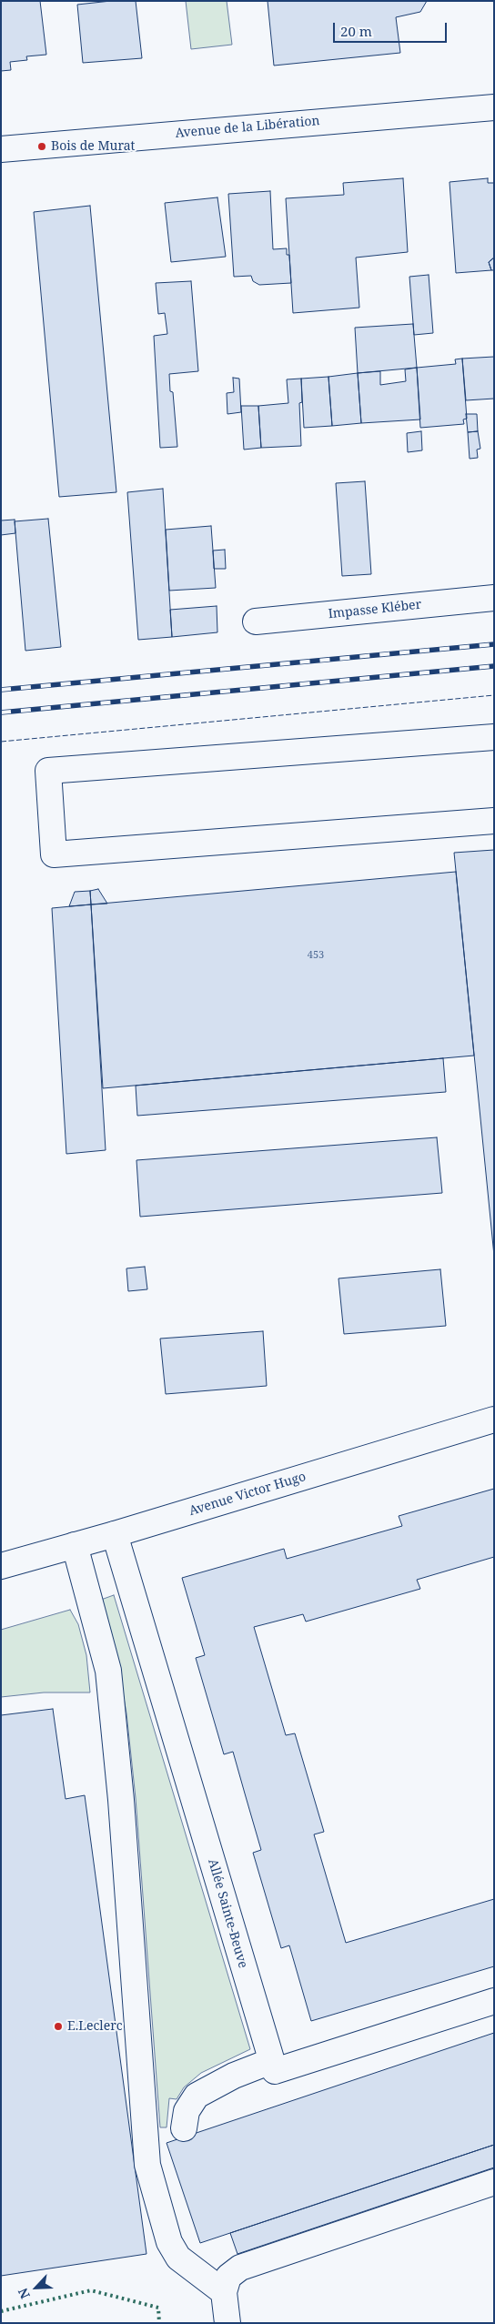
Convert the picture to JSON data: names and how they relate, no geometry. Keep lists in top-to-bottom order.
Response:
{
  "streets": {
    "main road": [
      "Avenue de la Libération",
      "Impasse Kléber",
      "Avenue Victor Hugo",
      "Allée Sainte-Beuve"
    ]
  },
  "crossings": [
    ["Avenue Victor Hugo", "Allée Sainte-Beuve"]
  ],
  "places": ["Bois de Murat", "E.Leclerc"],
  "house_numbers": ["453"],
  "scale_bar": "20 m",
  "north": "bottom left"
}
